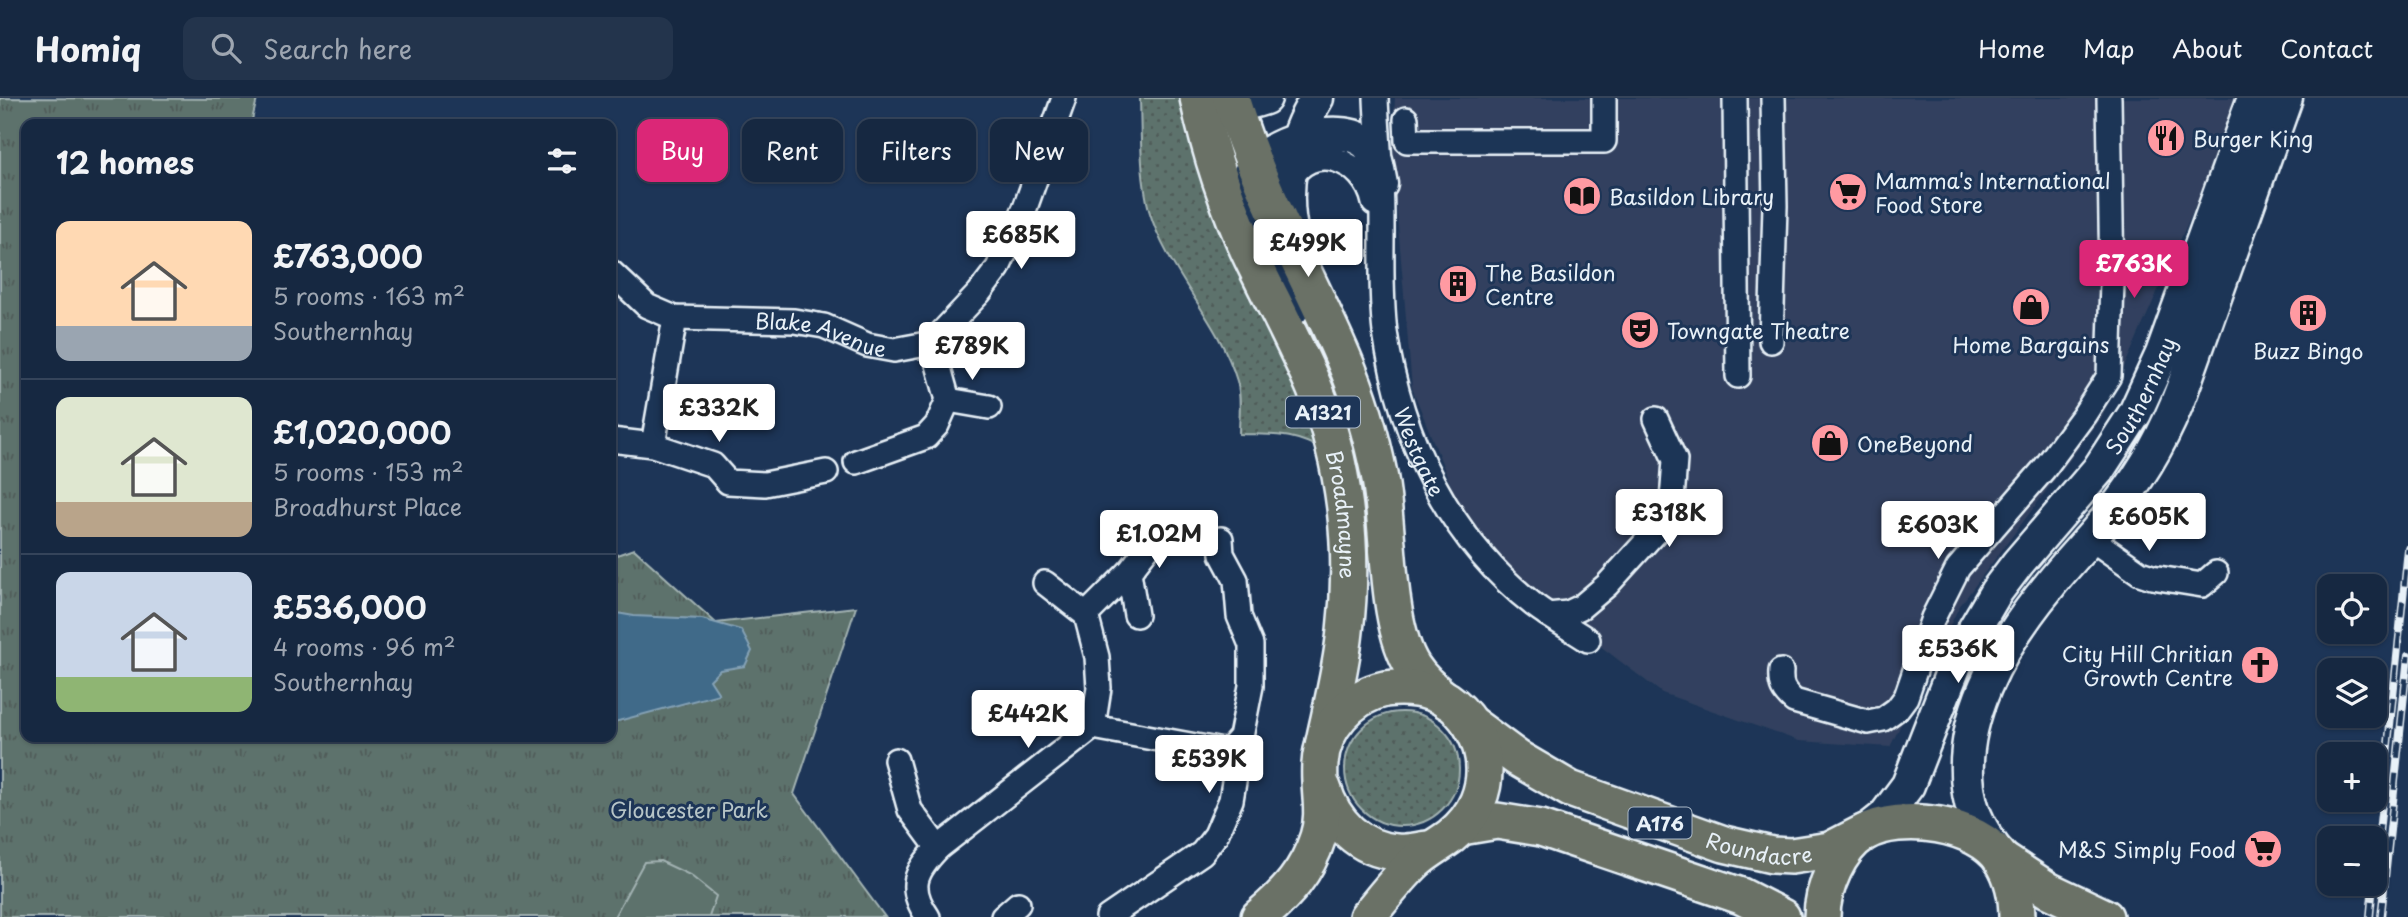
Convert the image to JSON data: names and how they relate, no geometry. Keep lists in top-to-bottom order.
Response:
{
  "streets": {
    "main road": [
      "A1321",
      "Broadmayne",
      "A176",
      "Roundacre"
    ],
    "street": ["Blake Avenue", "Southernhay", "Westgate"]
  },
  "crossings": [
    ["Southernhay", "A176"],
    ["Southernhay", "Roundacre"],
    ["Broadmayne", "A176"],
    ["Broadmayne", "Roundacre"],
    ["A176", "Roundacre"]
  ],
  "parks": ["Gloucester Park"],
  "places": {
    "restaurant": ["Burger King"],
    "supermarket": ["Mamma's International Food Store", "M&S Simply Food"],
    "library": ["Basildon Library"],
    "building": ["The Basildon Centre", "Buzz Bingo"],
    "shop": ["Home Bargains", "OneBeyond"],
    "theatre": ["Towngate Theatre"],
    "church": ["City Hill Chritian Growth Centre"]
  },
  "page": {
    "header": "Homiq",
    "search": "Search here",
    "nav": [
      "Home",
      "Map",
      "About",
      "Contact"
    ],
    "chip": [
      "Buy",
      "Rent",
      "Filters",
      "New"
    ],
    "heading": "12 homes",
    "list": [
      {
        "name": "£763,000",
        "note": "5 rooms · 163 m² · Southernhay"
      },
      {
        "name": "£1,020,000",
        "note": "5 rooms · 153 m² · Broadhurst Place"
      },
      {
        "name": "£536,000",
        "note": "4 rooms · 96 m² · Southernhay"
      }
    ],
    "price": [
      "£685K",
      "£499K",
      "£763K",
      "£789K",
      "£332K",
      "£318K",
      "£605K",
      "£603K",
      "£1.02M",
      "£536K",
      "£442K",
      "£539K"
    ],
    "map_buttons": ["+", "−"]
  }
}
